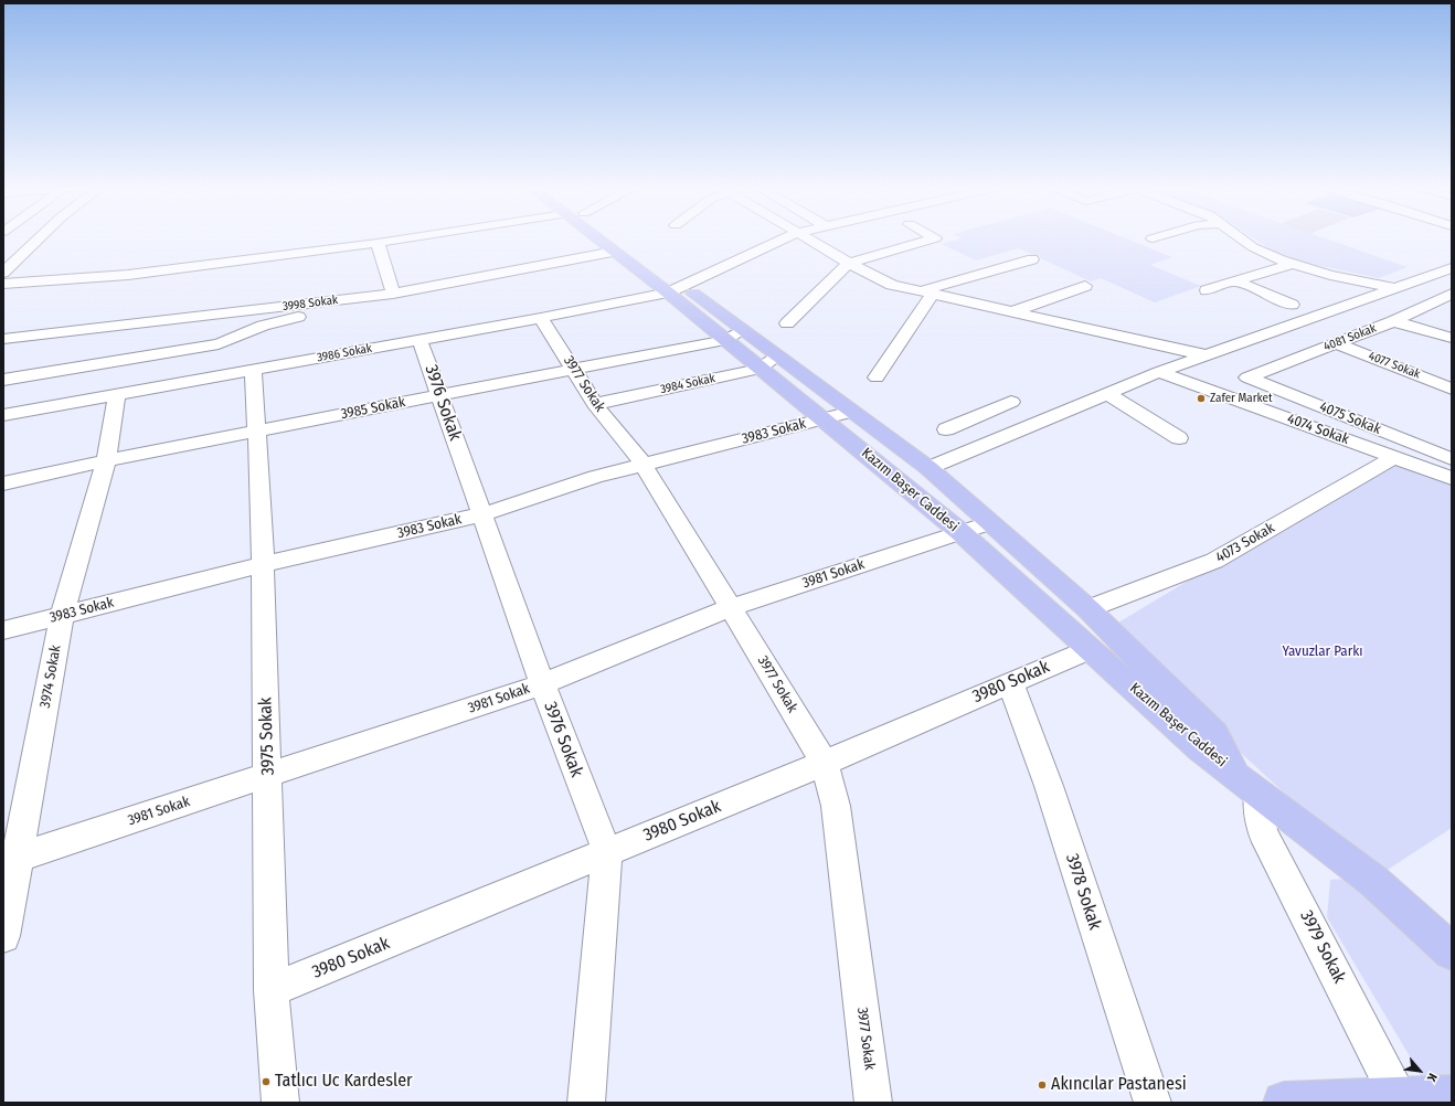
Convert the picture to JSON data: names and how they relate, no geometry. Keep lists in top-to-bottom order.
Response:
{
  "streets": {
    "main road": ["Kazım Başer Caddesi"],
    "street": [
      "3998 Sokak",
      "4081 Sokak",
      "3986 Sokak",
      "4077 Sokak",
      "3977 Sokak",
      "3984 Sokak",
      "3976 Sokak",
      "3985 Sokak",
      "4075 Sokak",
      "4074 Sokak",
      "3983 Sokak",
      "4073 Sokak",
      "3981 Sokak",
      "3974 Sokak",
      "3980 Sokak",
      "3975 Sokak",
      "3978 Sokak",
      "3979 Sokak"
    ]
  },
  "crossings": [
    ["3998 Sokak", "Kazım Başer Caddesi"],
    ["4081 Sokak", "4077 Sokak"],
    ["4081 Sokak", "4075 Sokak"],
    ["3986 Sokak", "3977 Sokak"],
    ["3986 Sokak", "3976 Sokak"],
    ["3986 Sokak", "Kazım Başer Caddesi"],
    ["3986 Sokak", "3974 Sokak"],
    ["3986 Sokak", "3975 Sokak"],
    ["3977 Sokak", "3984 Sokak"],
    ["3977 Sokak", "3985 Sokak"],
    ["3977 Sokak", "3983 Sokak"],
    ["3977 Sokak", "3981 Sokak"],
    ["3977 Sokak", "3980 Sokak"],
    ["3984 Sokak", "Kazım Başer Caddesi"],
    ["3976 Sokak", "3985 Sokak"],
    ["3976 Sokak", "3983 Sokak"],
    ["3976 Sokak", "3981 Sokak"],
    ["3976 Sokak", "3980 Sokak"],
    ["3985 Sokak", "Kazım Başer Caddesi"],
    ["3985 Sokak", "3974 Sokak"],
    ["3985 Sokak", "3975 Sokak"],
    ["4075 Sokak", "4074 Sokak"],
    ["4074 Sokak", "4073 Sokak"],
    ["3983 Sokak", "Kazım Başer Caddesi"],
    ["3983 Sokak", "3974 Sokak"],
    ["3983 Sokak", "3975 Sokak"],
    ["Kazım Başer Caddesi", "4073 Sokak"],
    ["Kazım Başer Caddesi", "3981 Sokak"],
    ["Kazım Başer Caddesi", "3980 Sokak"],
    ["Kazım Başer Caddesi", "3979 Sokak"],
    ["3981 Sokak", "3974 Sokak"],
    ["3981 Sokak", "3975 Sokak"],
    ["3980 Sokak", "3975 Sokak"],
    ["3980 Sokak", "3978 Sokak"]
  ],
  "parks": ["Yavuzlar Parkı"],
  "places": ["Zafer Market", "Tatlıcı Uc Kardesler", "Akıncılar Pastanesi"],
  "north": "bottom right"
}
